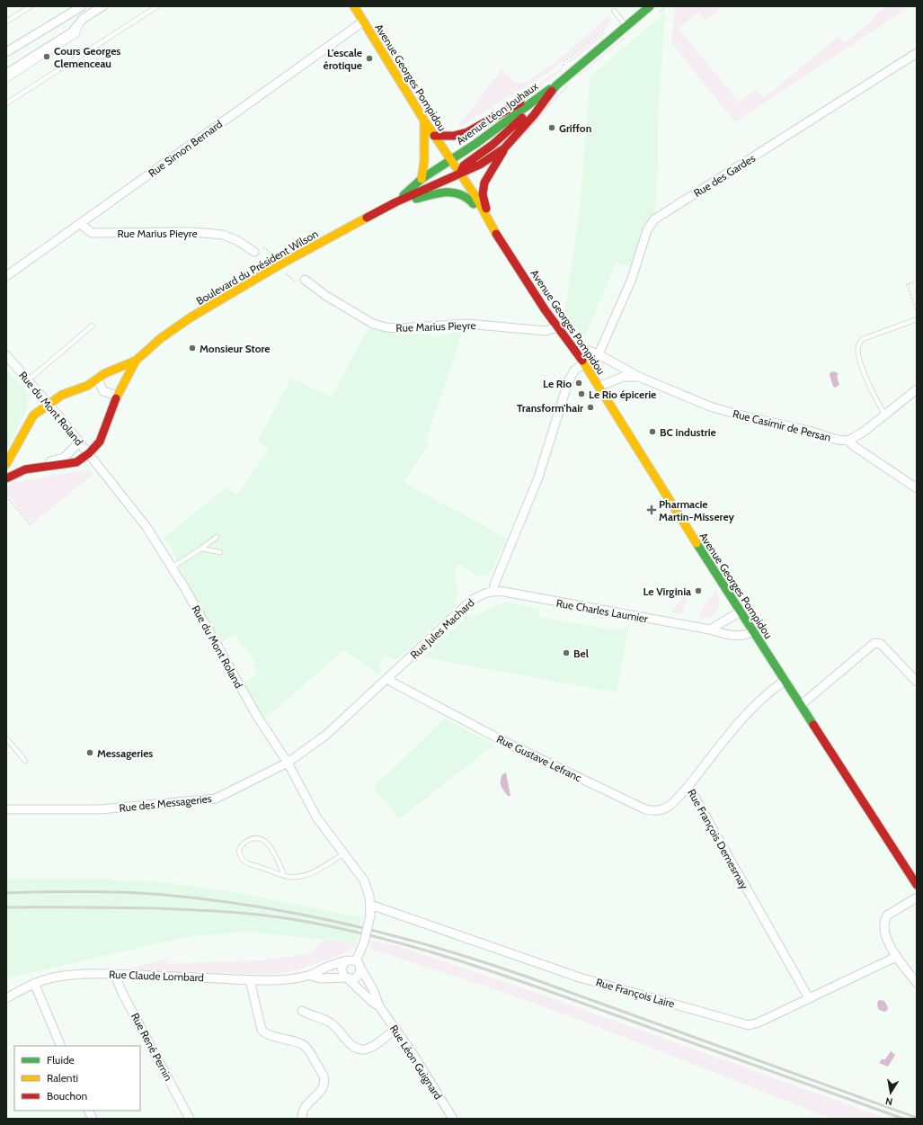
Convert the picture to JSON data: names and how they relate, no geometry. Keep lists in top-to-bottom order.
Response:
{
  "streets": {
    "main road": ["Avenue Georges Pompidou", "Avenue Léon Jouhaux", "Boulevard du Président Wilson"],
    "street": [
      "Rue Simon Bernard",
      "Rue des Gardes",
      "Rue Marius Pieyre",
      "Rue du Mont Roland",
      "Rue Casimir de Persan",
      "Rue Charles Laumier",
      "Rue Jules Machard",
      "Rue Gustave Lefranc",
      "Rue des Messageries",
      "Rue François Demesmay",
      "Rue Claude Lombard",
      "Rue François Laire",
      "Rue René Pernin",
      "Rue Léon Guignard"
    ]
  },
  "crossings": [
    ["Avenue Georges Pompidou", "Avenue Léon Jouhaux"],
    ["Avenue Georges Pompidou", "Rue Simon Bernard"],
    ["Avenue Georges Pompidou", "Rue Marius Pieyre"],
    ["Avenue Georges Pompidou", "Boulevard du Président Wilson"],
    ["Avenue Georges Pompidou", "Rue Casimir de Persan"],
    ["Avenue Georges Pompidou", "Rue Charles Laumier"],
    ["Avenue Georges Pompidou", "Rue François Demesmay"],
    ["Avenue Léon Jouhaux", "Boulevard du Président Wilson"],
    ["Rue Simon Bernard", "Rue Marius Pieyre"],
    ["Rue des Gardes", "Rue Casimir de Persan"],
    ["Boulevard du Président Wilson", "Rue du Mont Roland"],
    ["Rue du Mont Roland", "Rue Jules Machard"],
    ["Rue du Mont Roland", "Rue des Messageries"],
    ["Rue du Mont Roland", "Rue Claude Lombard"],
    ["Rue du Mont Roland", "Rue François Laire"],
    ["Rue du Mont Roland", "Rue Léon Guignard"],
    ["Rue Charles Laumier", "Rue Jules Machard"],
    ["Rue Jules Machard", "Rue Gustave Lefranc"],
    ["Rue Jules Machard", "Rue des Messageries"],
    ["Rue Gustave Lefranc", "Rue François Demesmay"],
    ["Rue François Demesmay", "Rue François Laire"],
    ["Rue Claude Lombard", "Rue René Pernin"],
    ["Rue Claude Lombard", "Rue Léon Guignard"]
  ],
  "places": {
    "other": [
      "Cours Georges Clemenceau",
      "L'escale érotique",
      "Griffon",
      "Monsieur Store",
      "Le Rio",
      "Le Rio épicerie",
      "Transform'hair",
      "BC industrie",
      "Le Virginia",
      "Bel",
      "Messageries"
    ],
    "health": ["Pharmacie Martin-Misserey"]
  },
  "legend": ["Fluide", "Ralenti", "Bouchon"],
  "north": "bottom"
}
